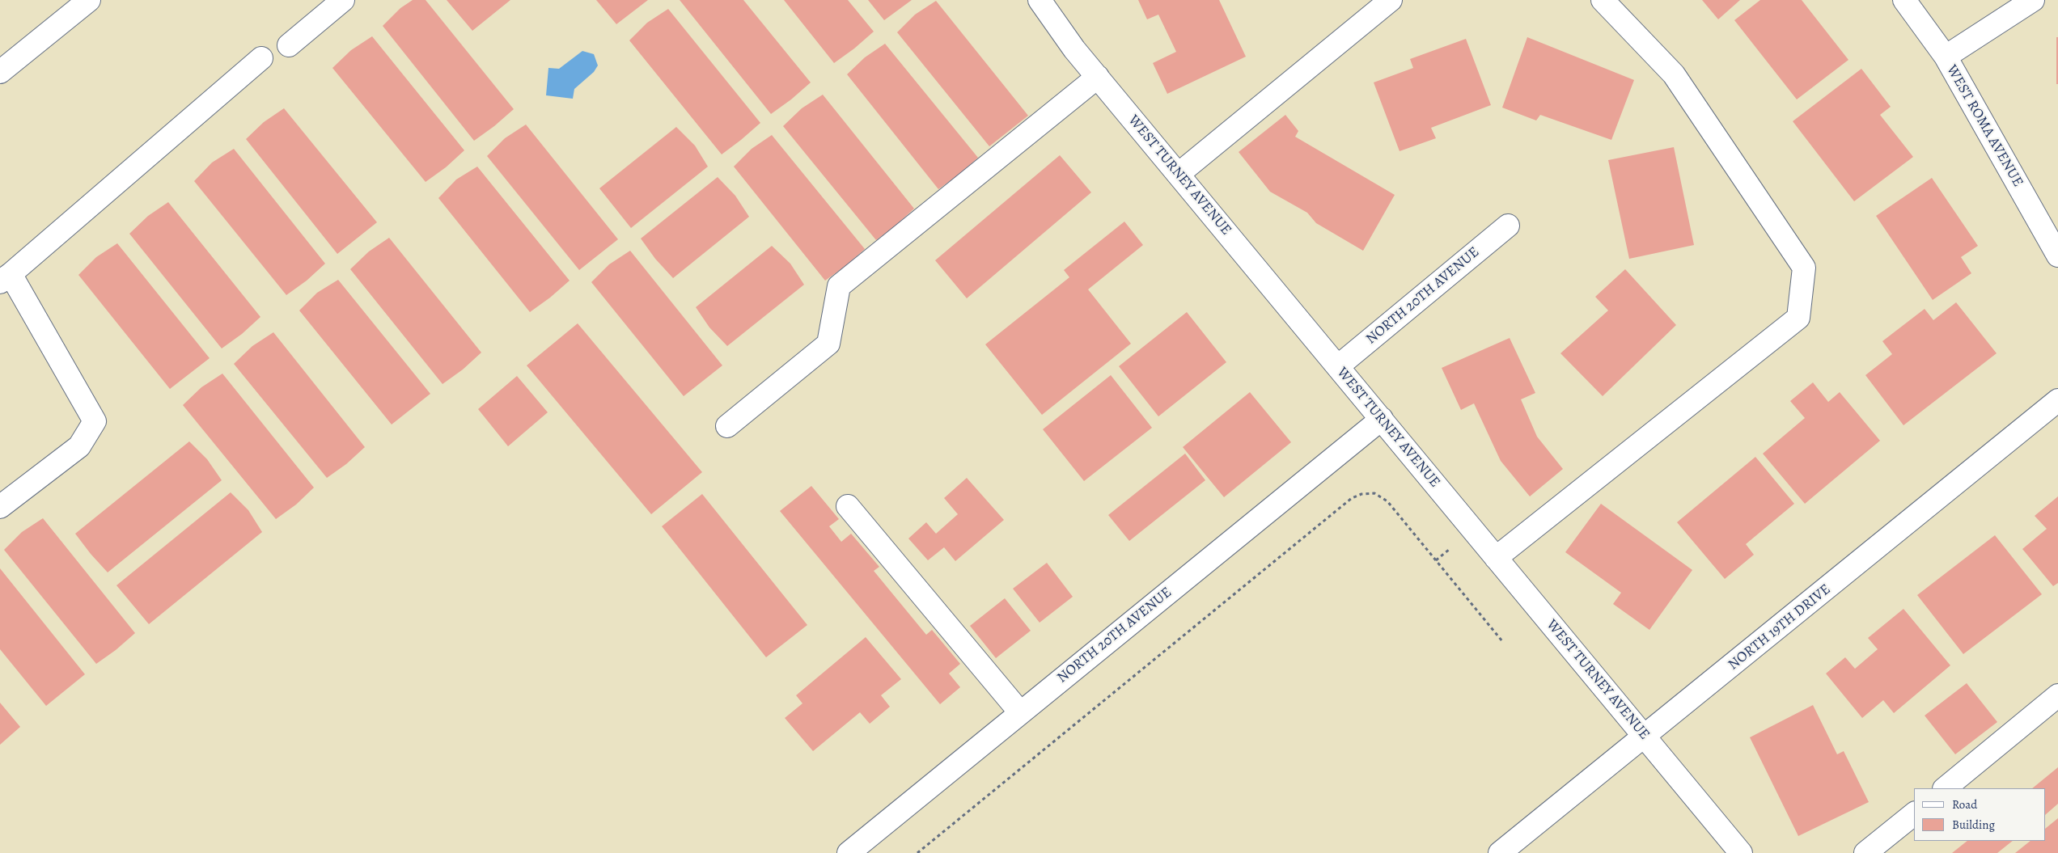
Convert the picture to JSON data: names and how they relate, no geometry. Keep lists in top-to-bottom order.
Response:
{
  "streets": {
    "street": [
      "WEST ROMA AVENUE",
      "WEST TURNEY AVENUE",
      "NORTH 20TH AVENUE",
      "NORTH 19TH DRIVE"
    ]
  },
  "crossings": [
    ["WEST TURNEY AVENUE", "NORTH 20TH AVENUE"],
    ["WEST TURNEY AVENUE", "NORTH 19TH DRIVE"]
  ],
  "legend": ["Road", "Building"]
}
